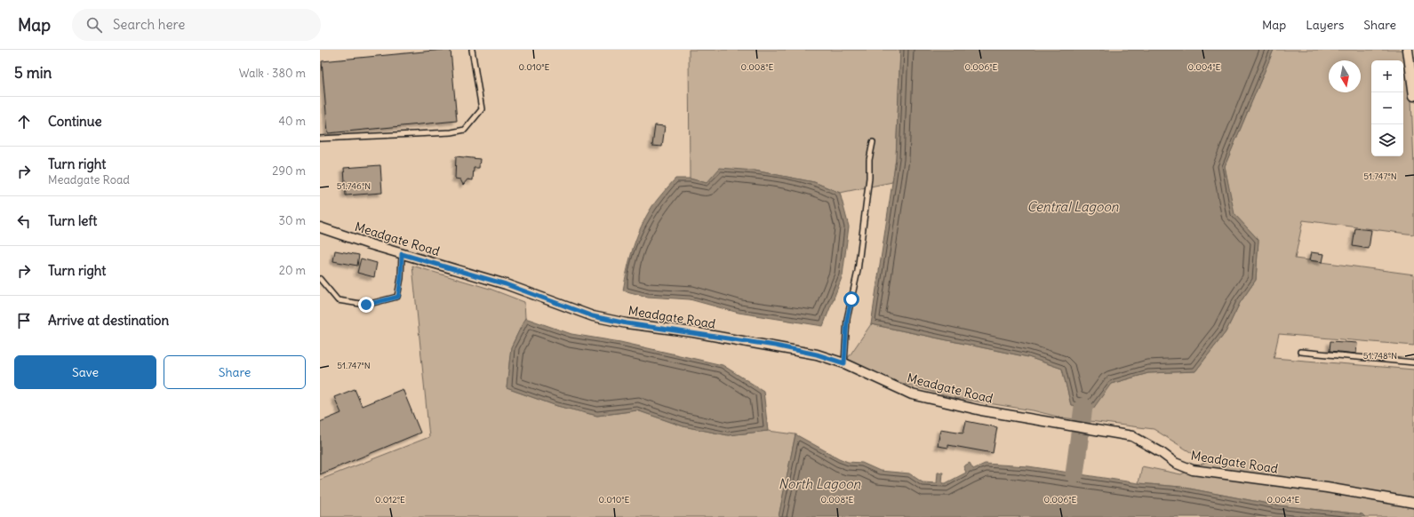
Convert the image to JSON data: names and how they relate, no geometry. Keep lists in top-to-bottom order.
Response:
{
  "streets": {
    "street": ["Meadgate Road"]
  },
  "water": ["Central Lagoon", "North Lagoon"],
  "north": "bottom",
  "page": {
    "header": "Map",
    "search": "Search here",
    "nav": ["Map", "Layers", "Share"],
    "heading": ["5 min", "Walk · 380 m"],
    "map_buttons": ["+", "−"],
    "list": [
      ["Continue", "40 m"],
      ["Turn right", "Meadgate Road", "290 m"],
      ["Turn left", "30 m"],
      ["Turn right", "20 m"],
      "Arrive at destination"
    ],
    "buttons": ["Save", "Share"]
  },
  "coordinates": [
    "0.010°E",
    "0.008°E",
    "0.006°E",
    "0.004°E",
    "51.747°N",
    "51.746°N",
    "51.748°N",
    "0.012°E"
  ]
}
